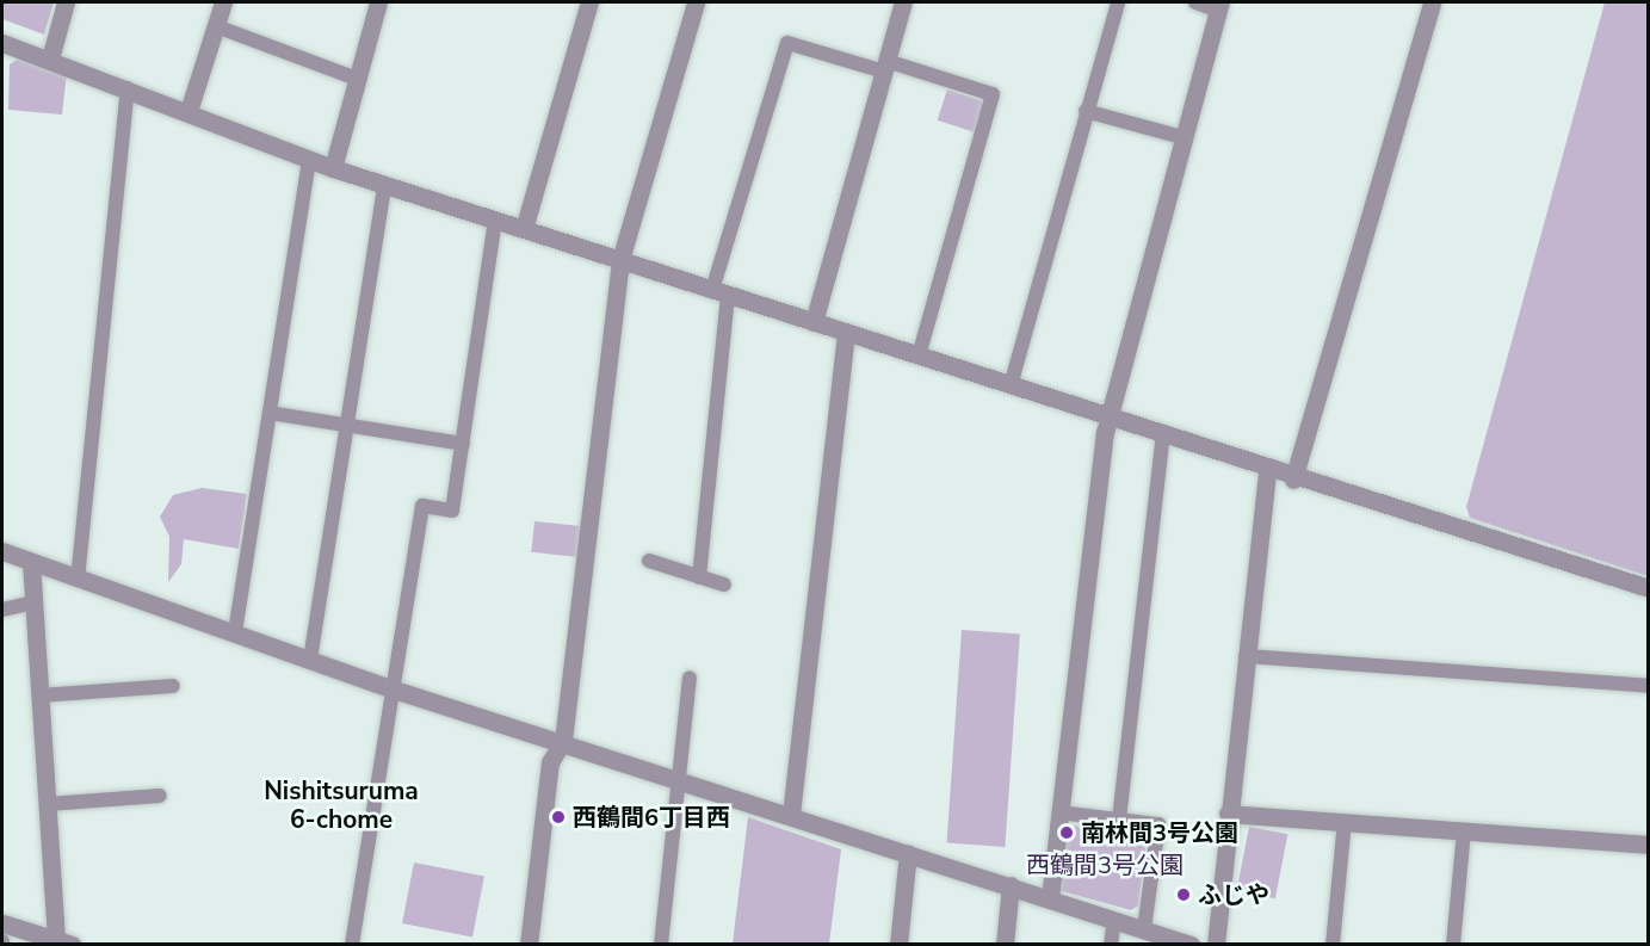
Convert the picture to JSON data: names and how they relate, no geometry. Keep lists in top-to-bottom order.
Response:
{
  "districts": ["Nishitsuruma 6-chome"],
  "parks": ["西鶴間3号公園"],
  "places": ["西鶴間6丁目西", "南林間3号公園", "ふじや"]
}
